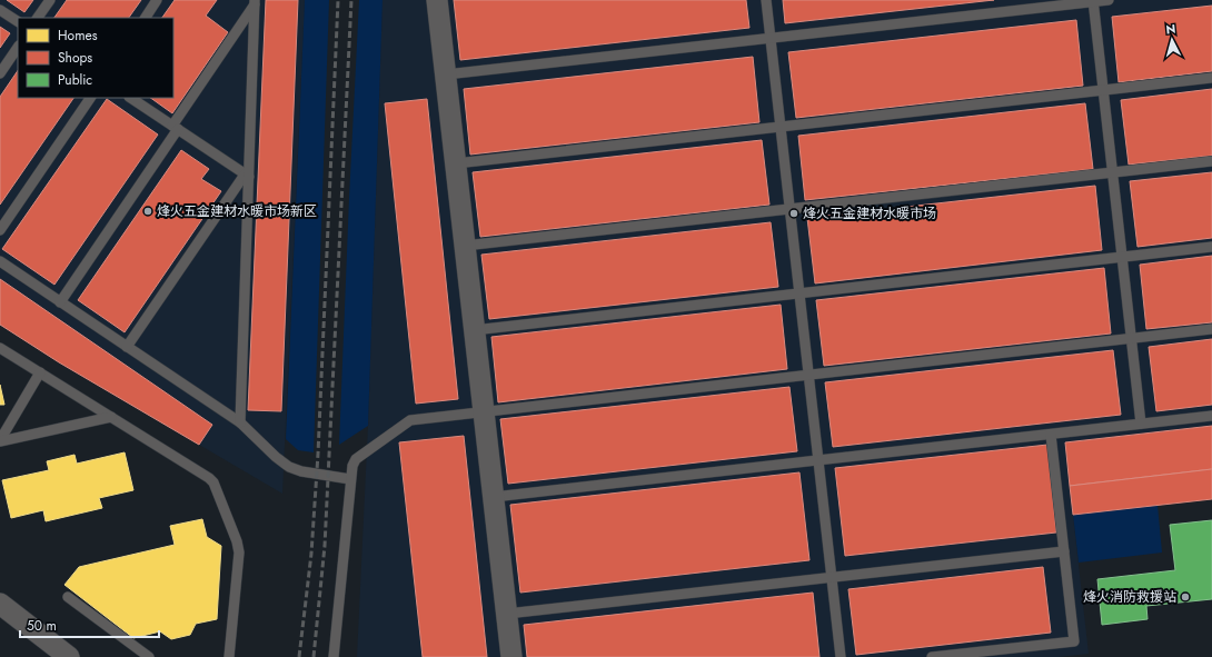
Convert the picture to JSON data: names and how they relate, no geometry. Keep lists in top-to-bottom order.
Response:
{
  "places": ["烽火五金建材水暖市场新区", "烽火五金建材水暖市场", "烽火消防救援站"],
  "legend": ["Homes", "Shops", "Public"],
  "scale_bar": "50 m",
  "north": "top"
}
